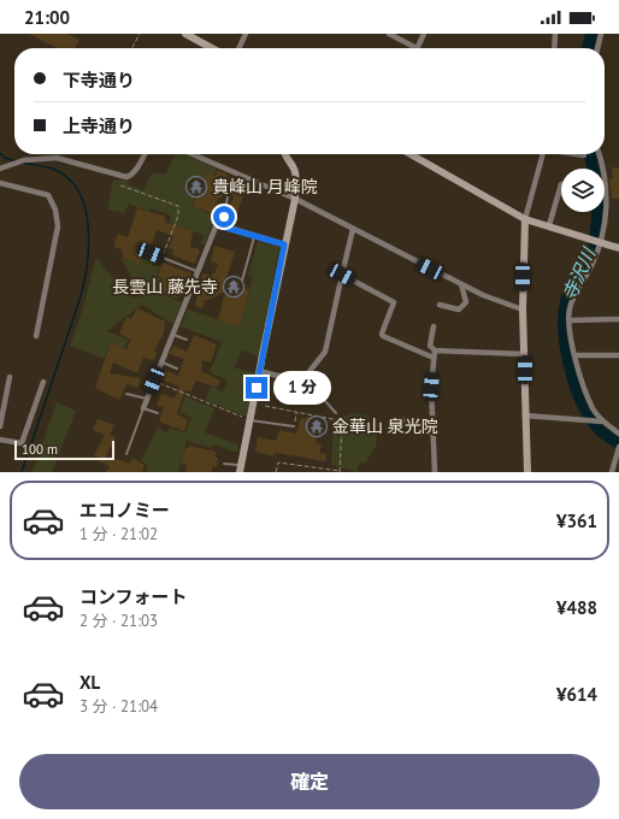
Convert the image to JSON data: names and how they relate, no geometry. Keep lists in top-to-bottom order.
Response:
{
  "water": ["寺沢川"],
  "places": {
    "temple": ["貴峰山 月峰院", "長雲山 藤先寺", "金華山 泉光院"]
  },
  "scale_bar": "100 m",
  "page": {
    "status": "21:00",
    "banner": ["下寺通り", "上寺通り"],
    "bubble": "1 分",
    "scale": "100 m",
    "list": [
      {
        "name": "エコノミー",
        "note": "1 分 · 21:02",
        "value": "¥361"
      },
      {
        "name": "コンフォート",
        "note": "2 分 · 21:03",
        "value": "¥488"
      },
      {
        "name": "XL",
        "note": "3 分 · 21:04",
        "value": "¥614"
      }
    ],
    "buttons": "確定"
  }
}
